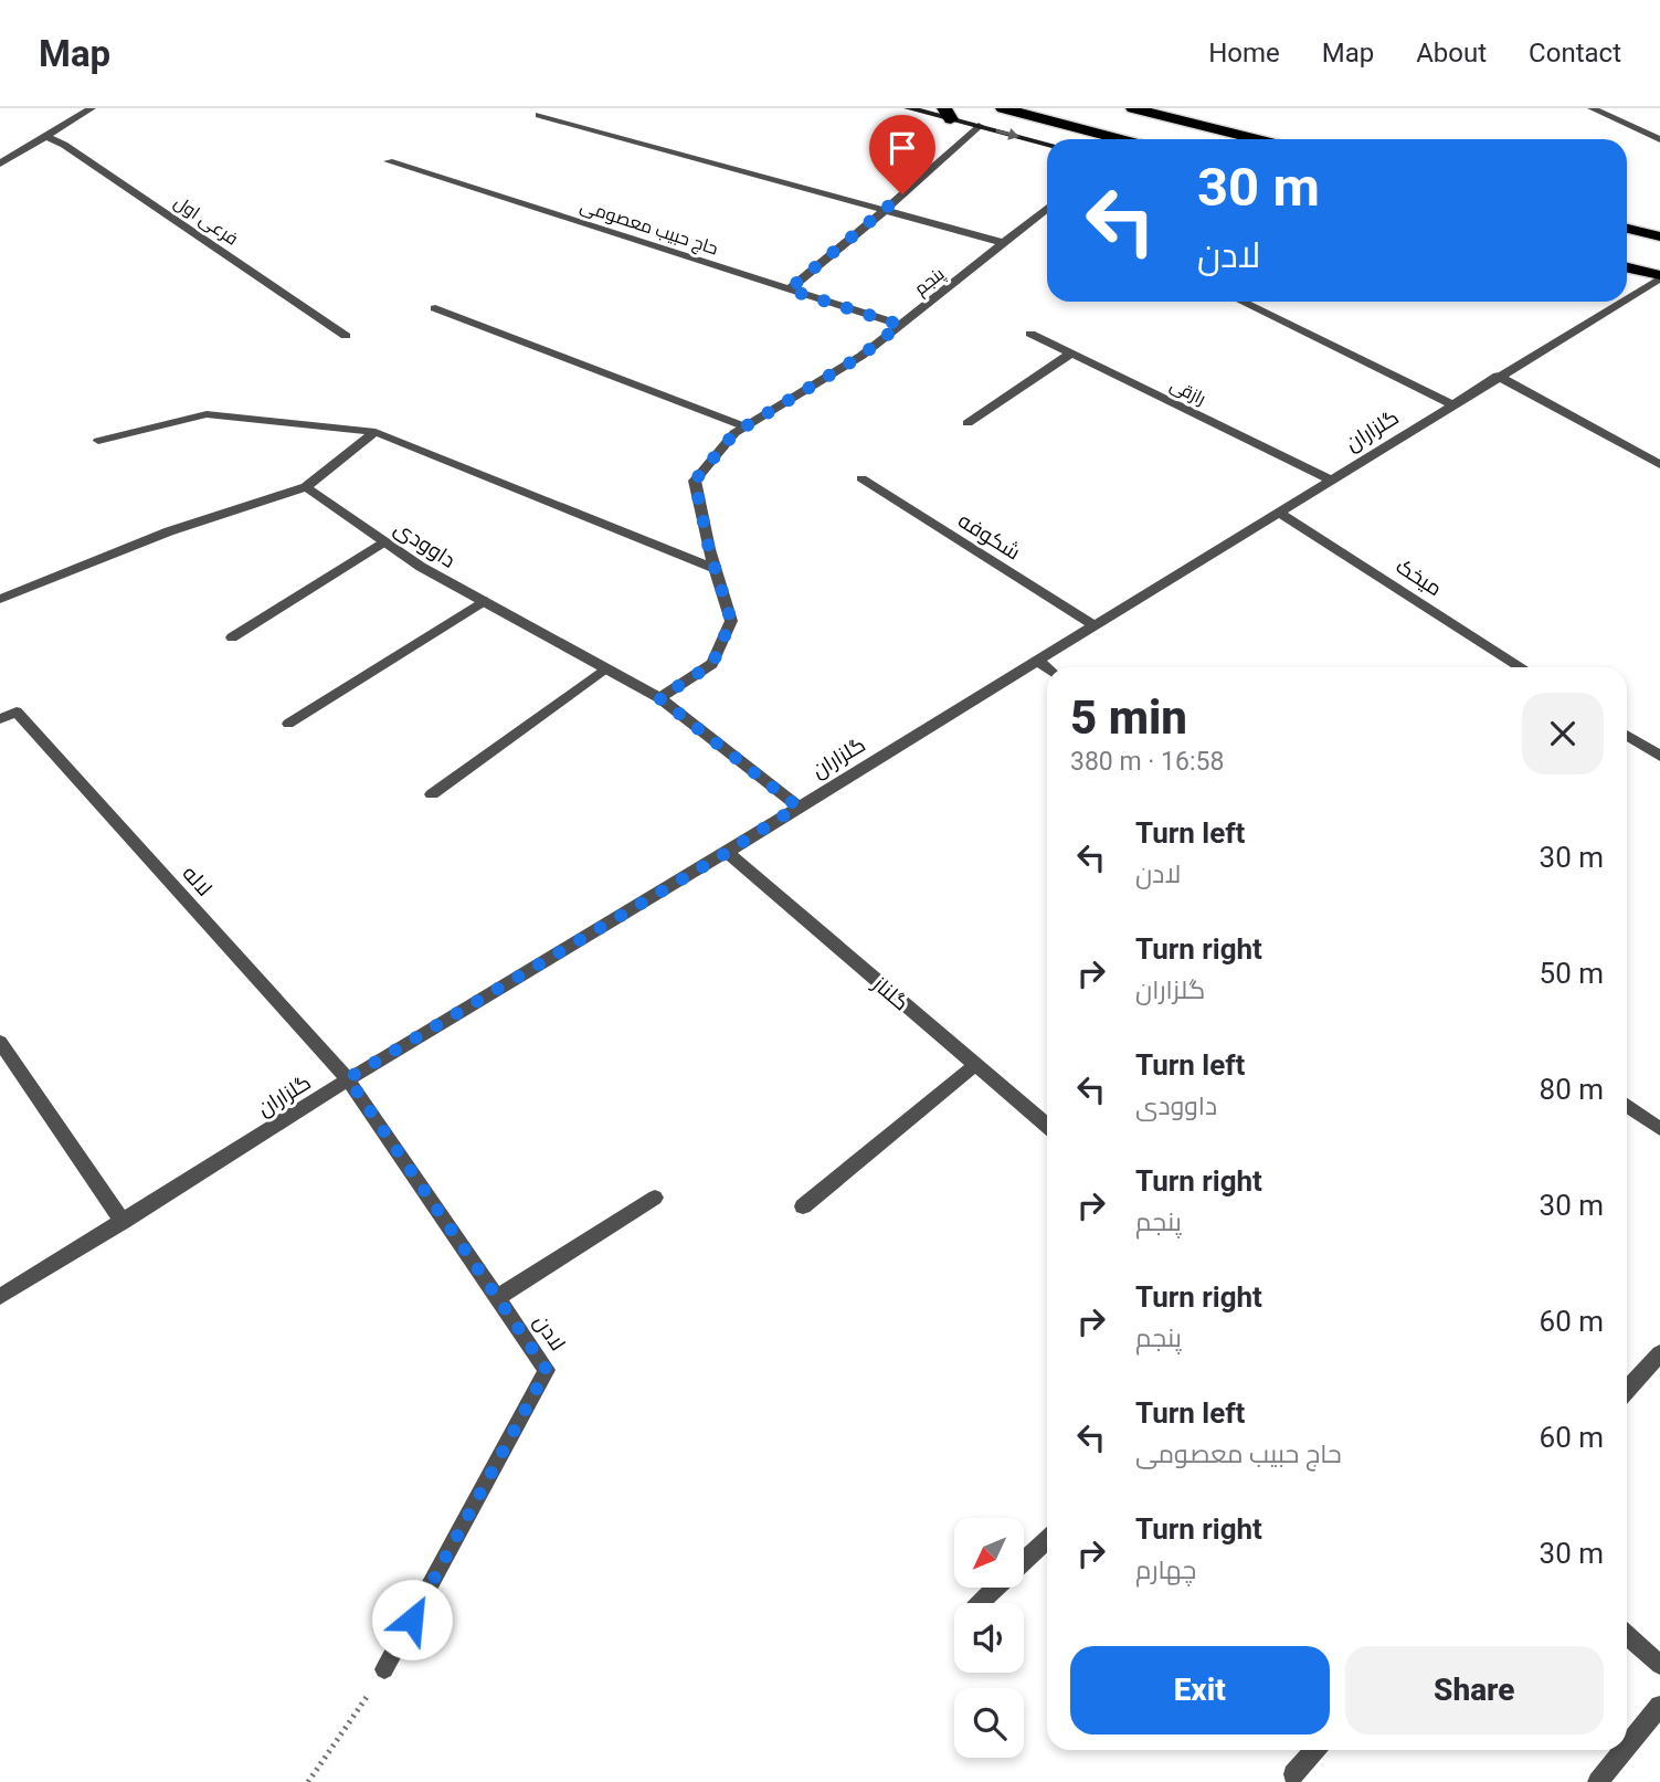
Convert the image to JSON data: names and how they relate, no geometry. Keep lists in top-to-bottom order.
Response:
{
  "streets": {
    "street": [
      "فرعی اول",
      "حاج حبیب معصومی",
      "پنجم",
      "رازقی",
      "گلزاران",
      "شکوفه",
      "داوودی",
      "میخک",
      "لاله",
      "گلناز",
      "لادن"
    ]
  },
  "crossings": [
    ["حاج حبیب معصومی", "پنجم"],
    ["پنجم", "داوودی"],
    ["رازقی", "گلزاران"],
    ["گلزاران", "شکوفه"],
    ["گلزاران", "داوودی"],
    ["گلزاران", "میخک"],
    ["گلزاران", "لاله"],
    ["گلزاران", "گلناز"],
    ["گلزاران", "لادن"],
    ["لاله", "لادن"]
  ],
  "north": "bottom left",
  "page": {
    "header": "Map",
    "nav": [
      "Home",
      "Map",
      "About",
      "Contact"
    ],
    "turn": ["30 m", "لادن"],
    "heading": ["5 min", "380 m · 16:58"],
    "list": [
      {
        "name": "Turn left",
        "note": "لادن",
        "value": "30 m"
      },
      {
        "name": "Turn right",
        "note": "گلزاران",
        "value": "50 m"
      },
      {
        "name": "Turn left",
        "note": "داوودی",
        "value": "80 m"
      },
      {
        "name": "Turn right",
        "note": "پنجم",
        "value": "30 m"
      },
      {
        "name": "Turn right",
        "note": "پنجم",
        "value": "60 m"
      },
      {
        "name": "Turn left",
        "note": "حاج حبیب معصومی",
        "value": "60 m"
      },
      {
        "name": "Turn right",
        "note": "چهارم",
        "value": "30 m"
      }
    ],
    "buttons": ["Exit", "Share"]
  }
}
